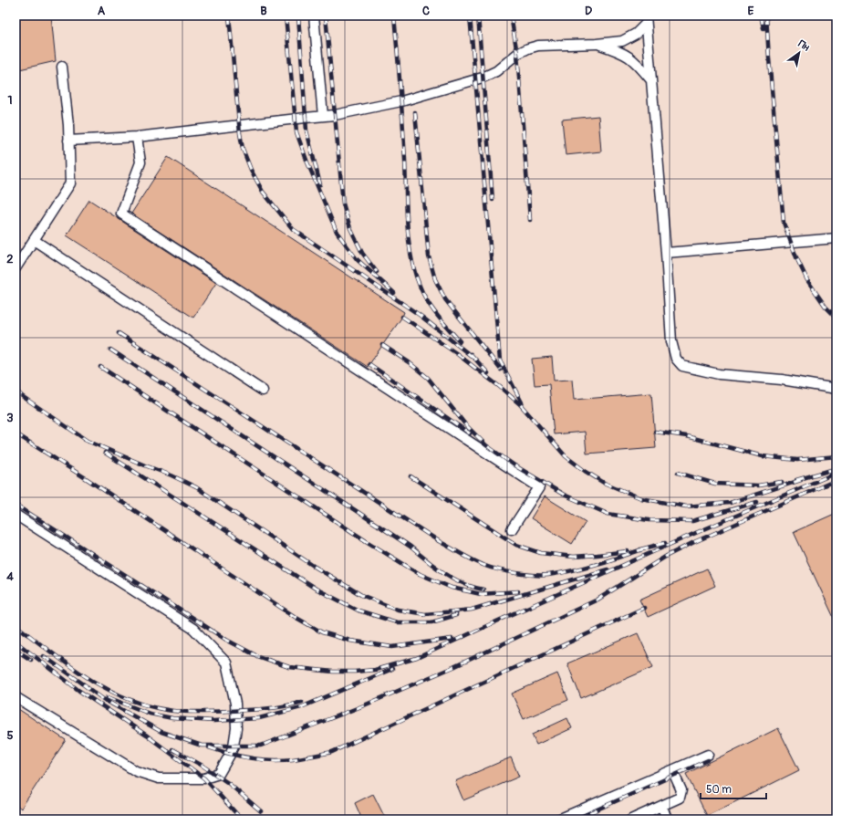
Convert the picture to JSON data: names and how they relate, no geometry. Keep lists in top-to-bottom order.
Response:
{
  "scale_bar": "50 m",
  "north": "top right",
  "grid": {
    "columns": [
      "A",
      "B",
      "C",
      "D",
      "E"
    ],
    "rows": [
      "1",
      "2",
      "3",
      "4",
      "5"
    ]
  }
}
